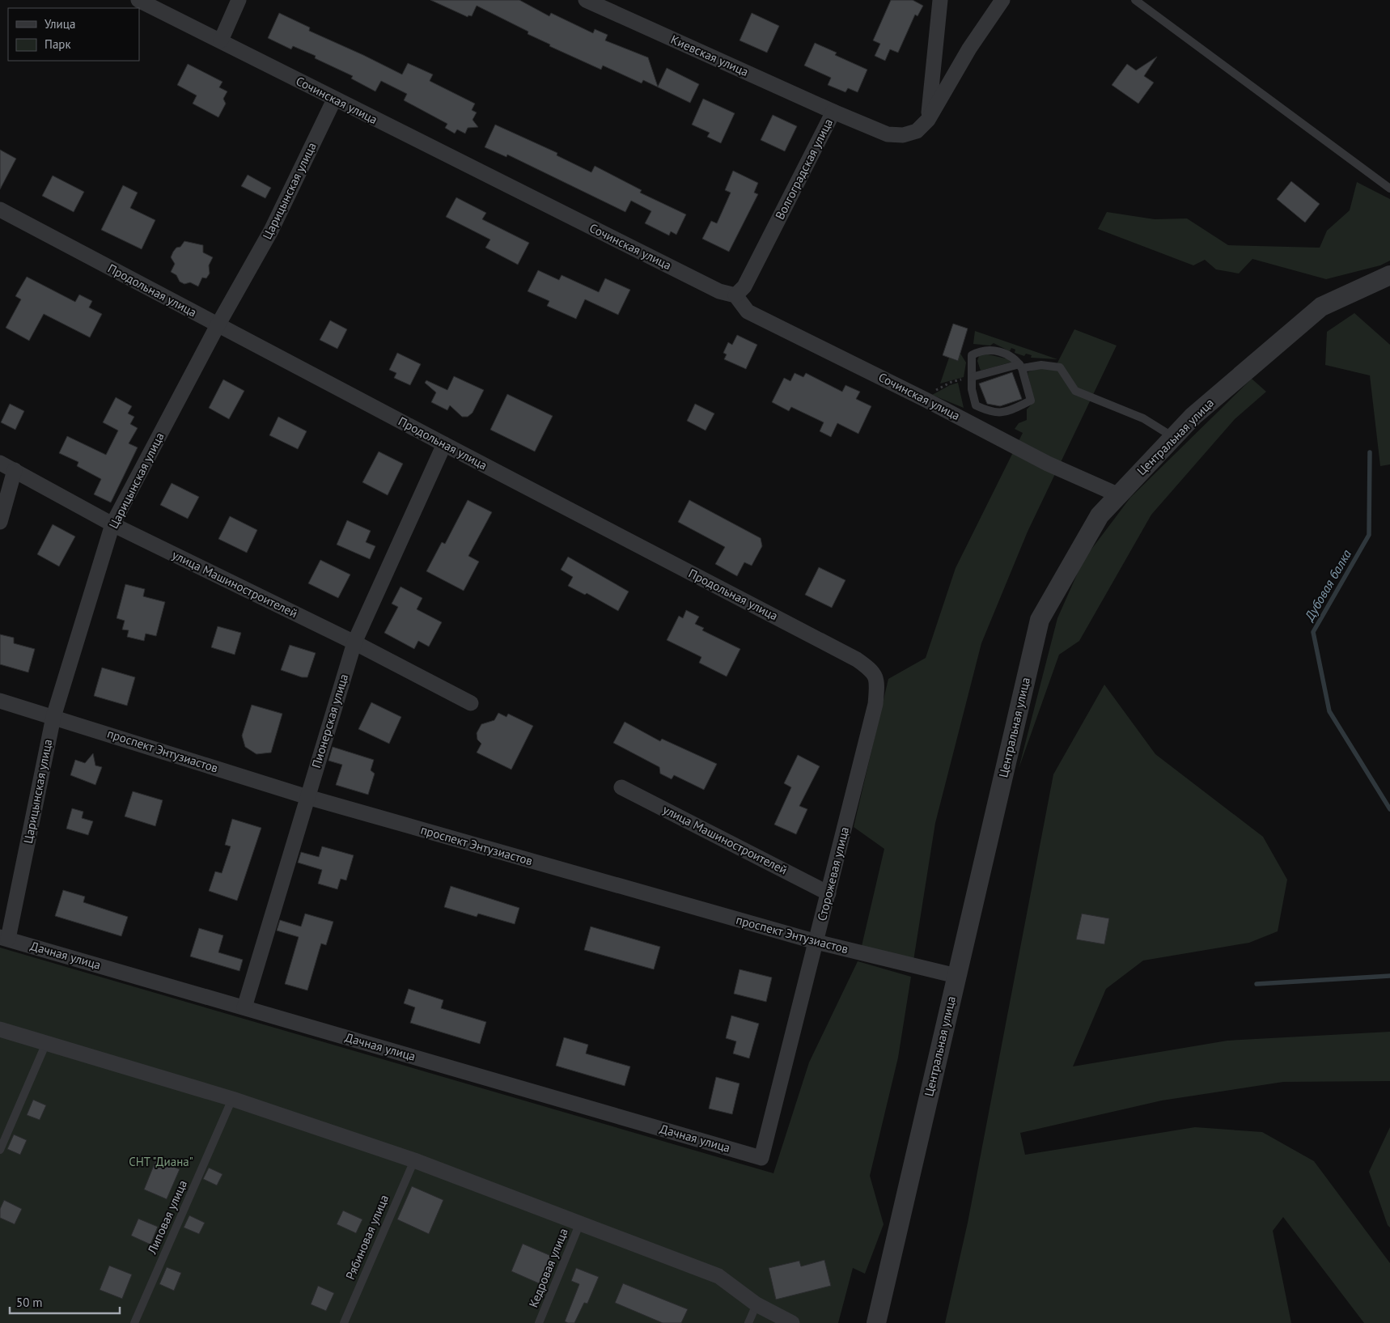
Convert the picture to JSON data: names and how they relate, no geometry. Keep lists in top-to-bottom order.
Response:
{
  "streets": {
    "street": [
      "Киевская улица",
      "Сочинская улица",
      "Волгоградская улица",
      "Царицынская улица",
      "Продольная улица",
      "Центральная улица",
      "улица Машиностроителей",
      "Пионерская улица",
      "проспект Энтузиастов",
      "Сторожевая улица",
      "Дачная улица"
    ],
    "lane": ["Липовая улица", "Рябиновая улица", "Кедровая улица"]
  },
  "crossings": [
    ["Киевская улица", "Волгоградская улица"],
    ["Сочинская улица", "Волгоградская улица"],
    ["Сочинская улица", "Царицынская улица"],
    ["Сочинская улица", "Центральная улица"],
    ["Царицынская улица", "Продольная улица"],
    ["Царицынская улица", "улица Машиностроителей"],
    ["Царицынская улица", "проспект Энтузиастов"],
    ["Царицынская улица", "Дачная улица"],
    ["Продольная улица", "Пионерская улица"],
    ["Продольная улица", "Сторожевая улица"],
    ["Центральная улица", "проспект Энтузиастов"],
    ["улица Машиностроителей", "Пионерская улица"],
    ["улица Машиностроителей", "Сторожевая улица"],
    ["Пионерская улица", "проспект Энтузиастов"],
    ["Пионерская улица", "Дачная улица"],
    ["проспект Энтузиастов", "Сторожевая улица"],
    ["Сторожевая улица", "Дачная улица"]
  ],
  "water": ["Дубовая балка"],
  "parks": ["СНТ \"Диана\""],
  "legend": ["Улица", "Парк"],
  "scale_bar": "50 m"
}
